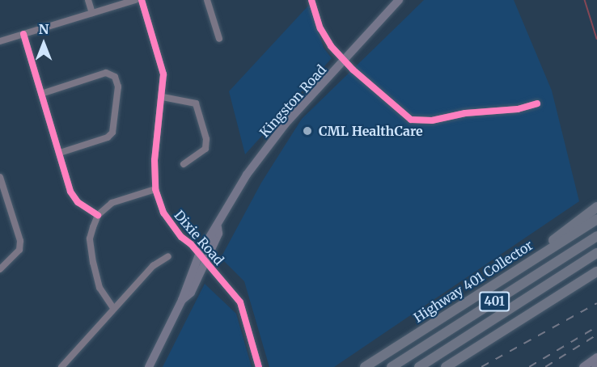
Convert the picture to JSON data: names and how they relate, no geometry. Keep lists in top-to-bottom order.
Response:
{
  "streets": {
    "highway": ["Highway 401 Collector", "401"],
    "main road": ["Kingston Road"],
    "street": ["Dixie Road"]
  },
  "crossings": [
    ["Kingston Road", "Dixie Road"]
  ],
  "places": ["CML HealthCare"],
  "north": "top"
}
